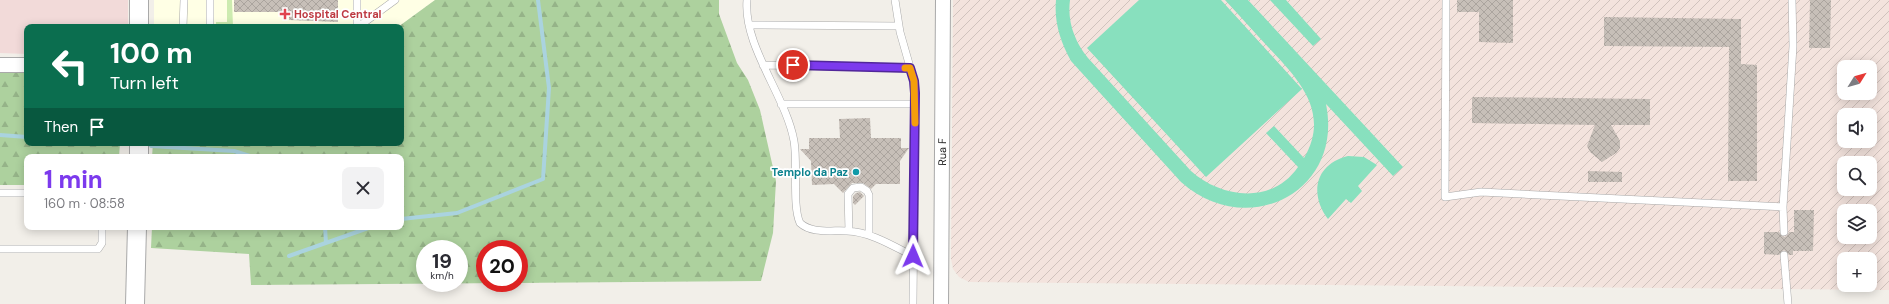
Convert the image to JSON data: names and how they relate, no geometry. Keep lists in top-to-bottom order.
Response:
{
  "streets": {
    "street": ["Rua F"]
  },
  "places": {
    "health": ["Hospital Central"],
    "other": ["Templo da Paz"]
  },
  "north": "top right",
  "page": {
    "turn": ["100 m", "Turn left"],
    "map_buttons": "+",
    "then": "Then",
    "heading": ["1 min", "160 m · 08:58"],
    "speed": "19 km/h",
    "limit": "20"
  }
}
